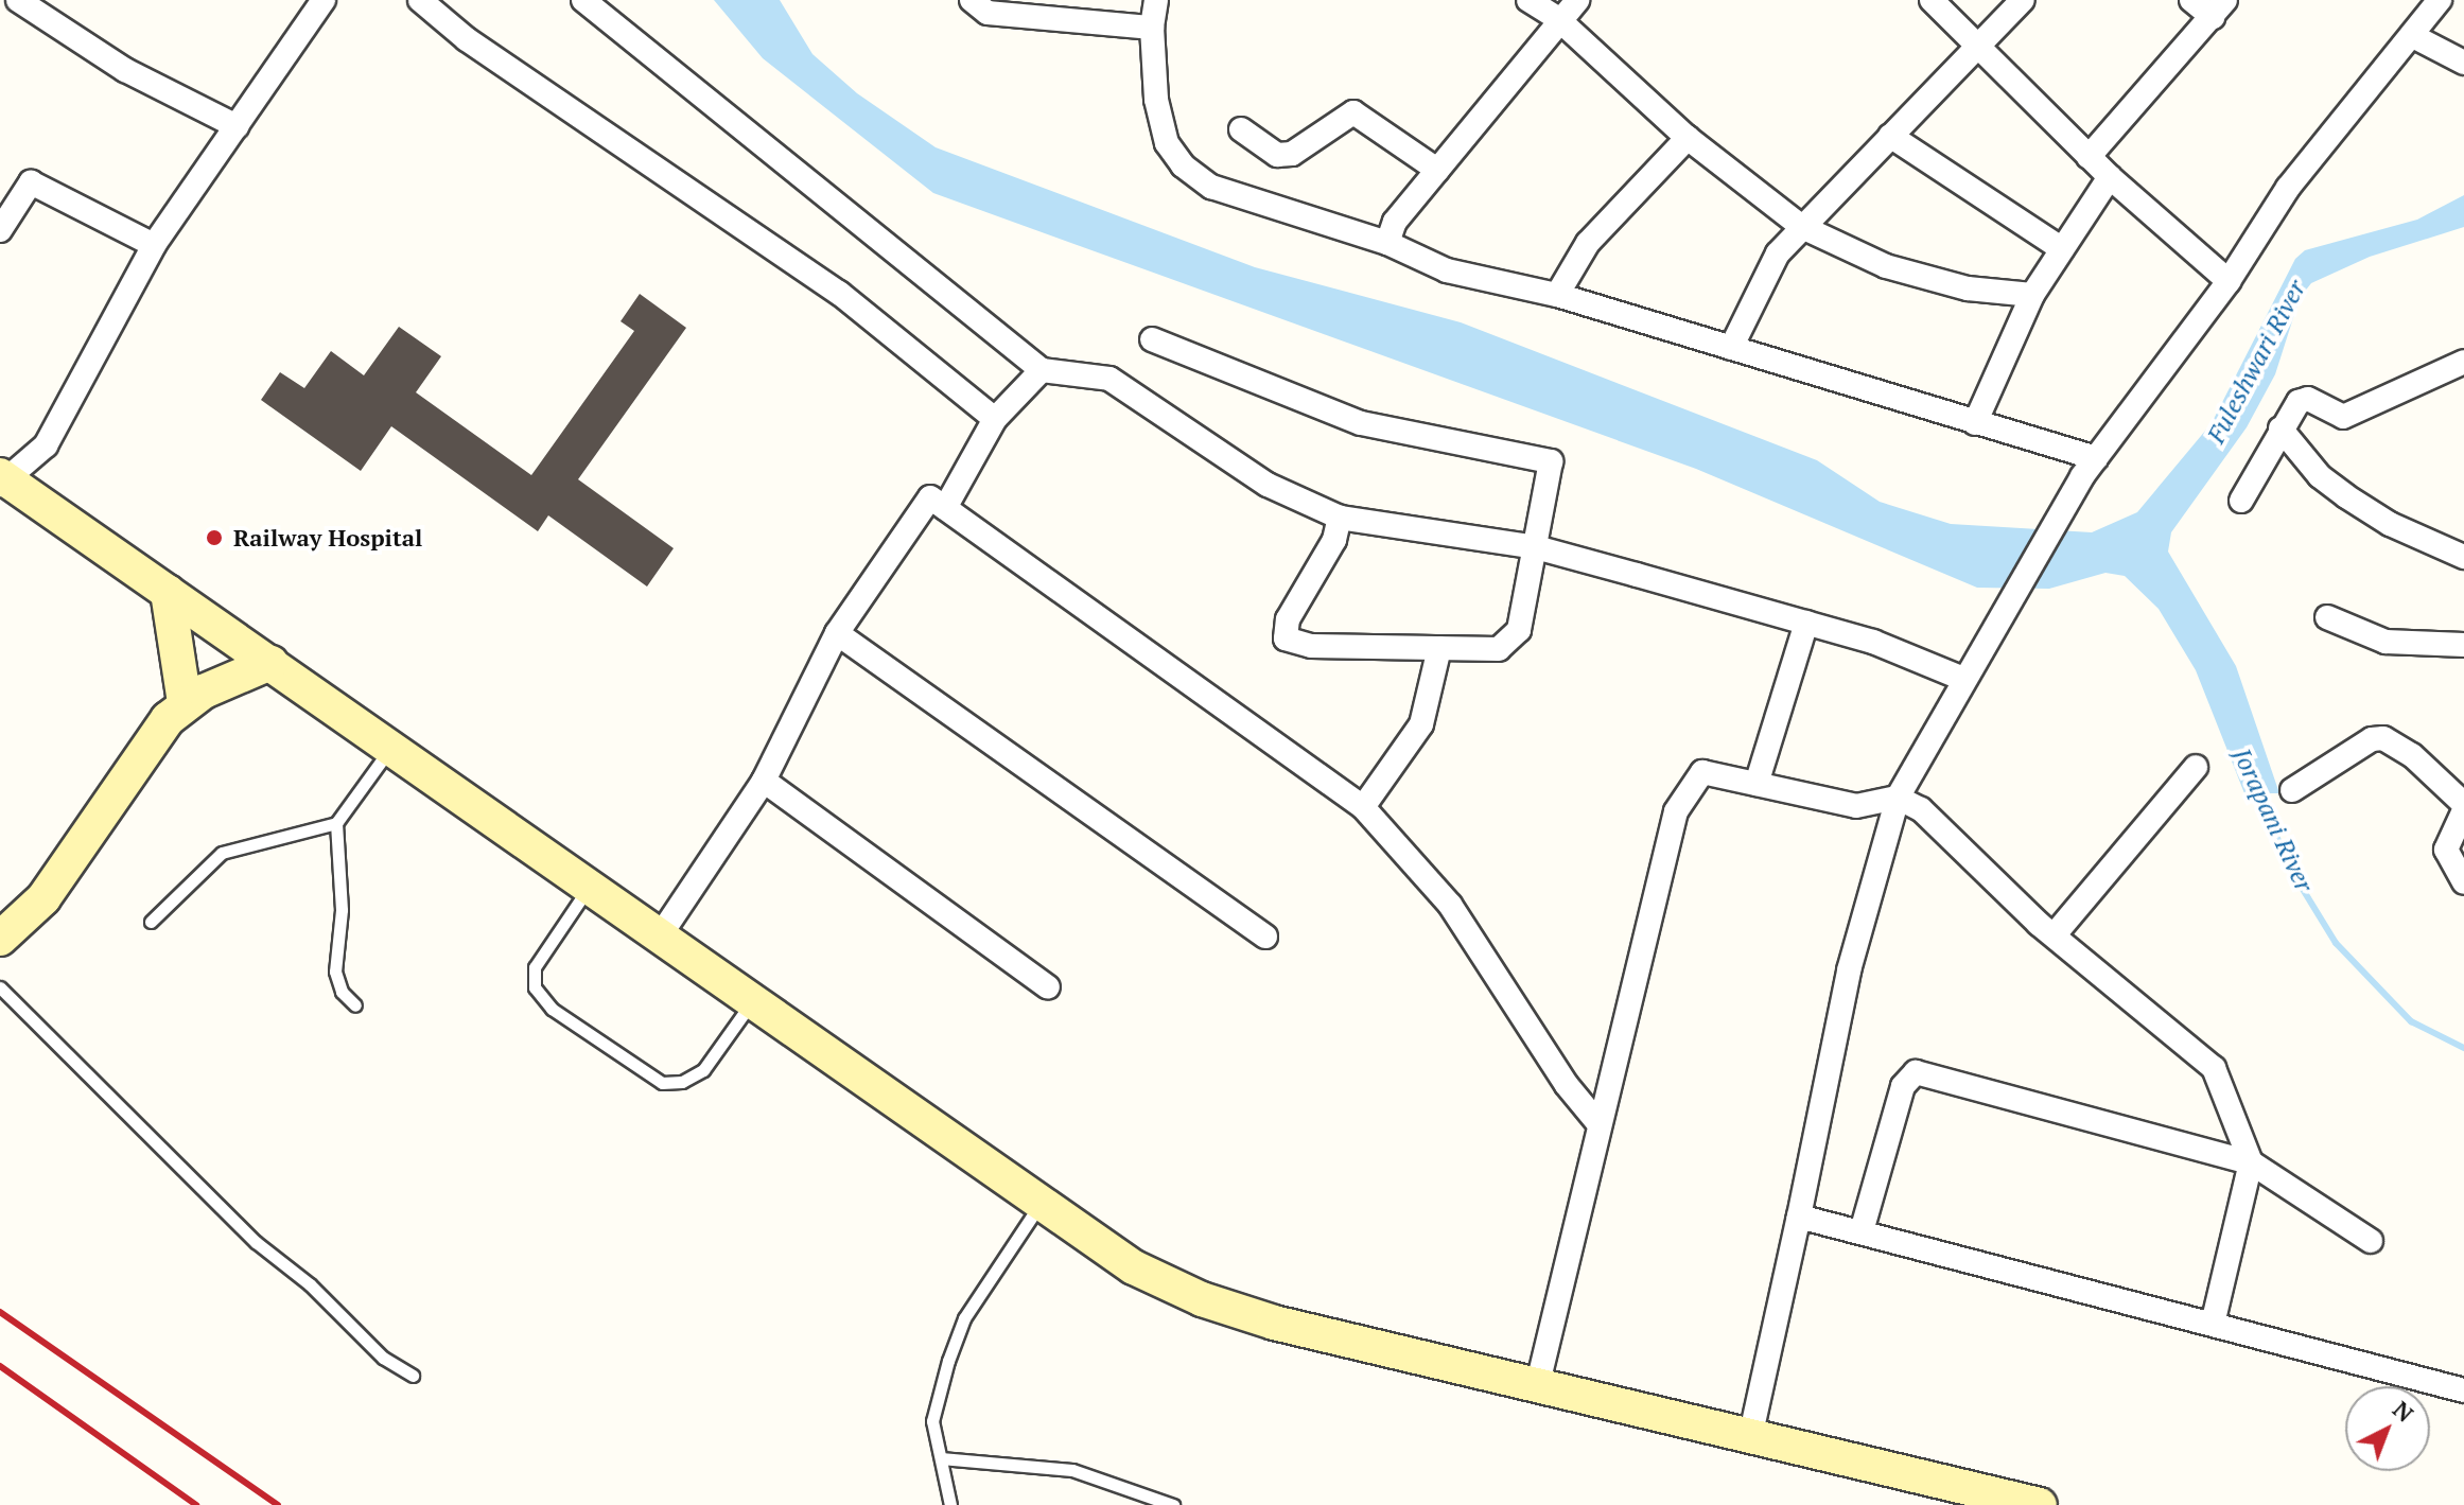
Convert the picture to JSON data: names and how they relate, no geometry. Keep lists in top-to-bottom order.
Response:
{
  "water": ["Fuleshwari River", "Jorapani River"],
  "places": ["Railway Hospital"],
  "north": "top right"
}
